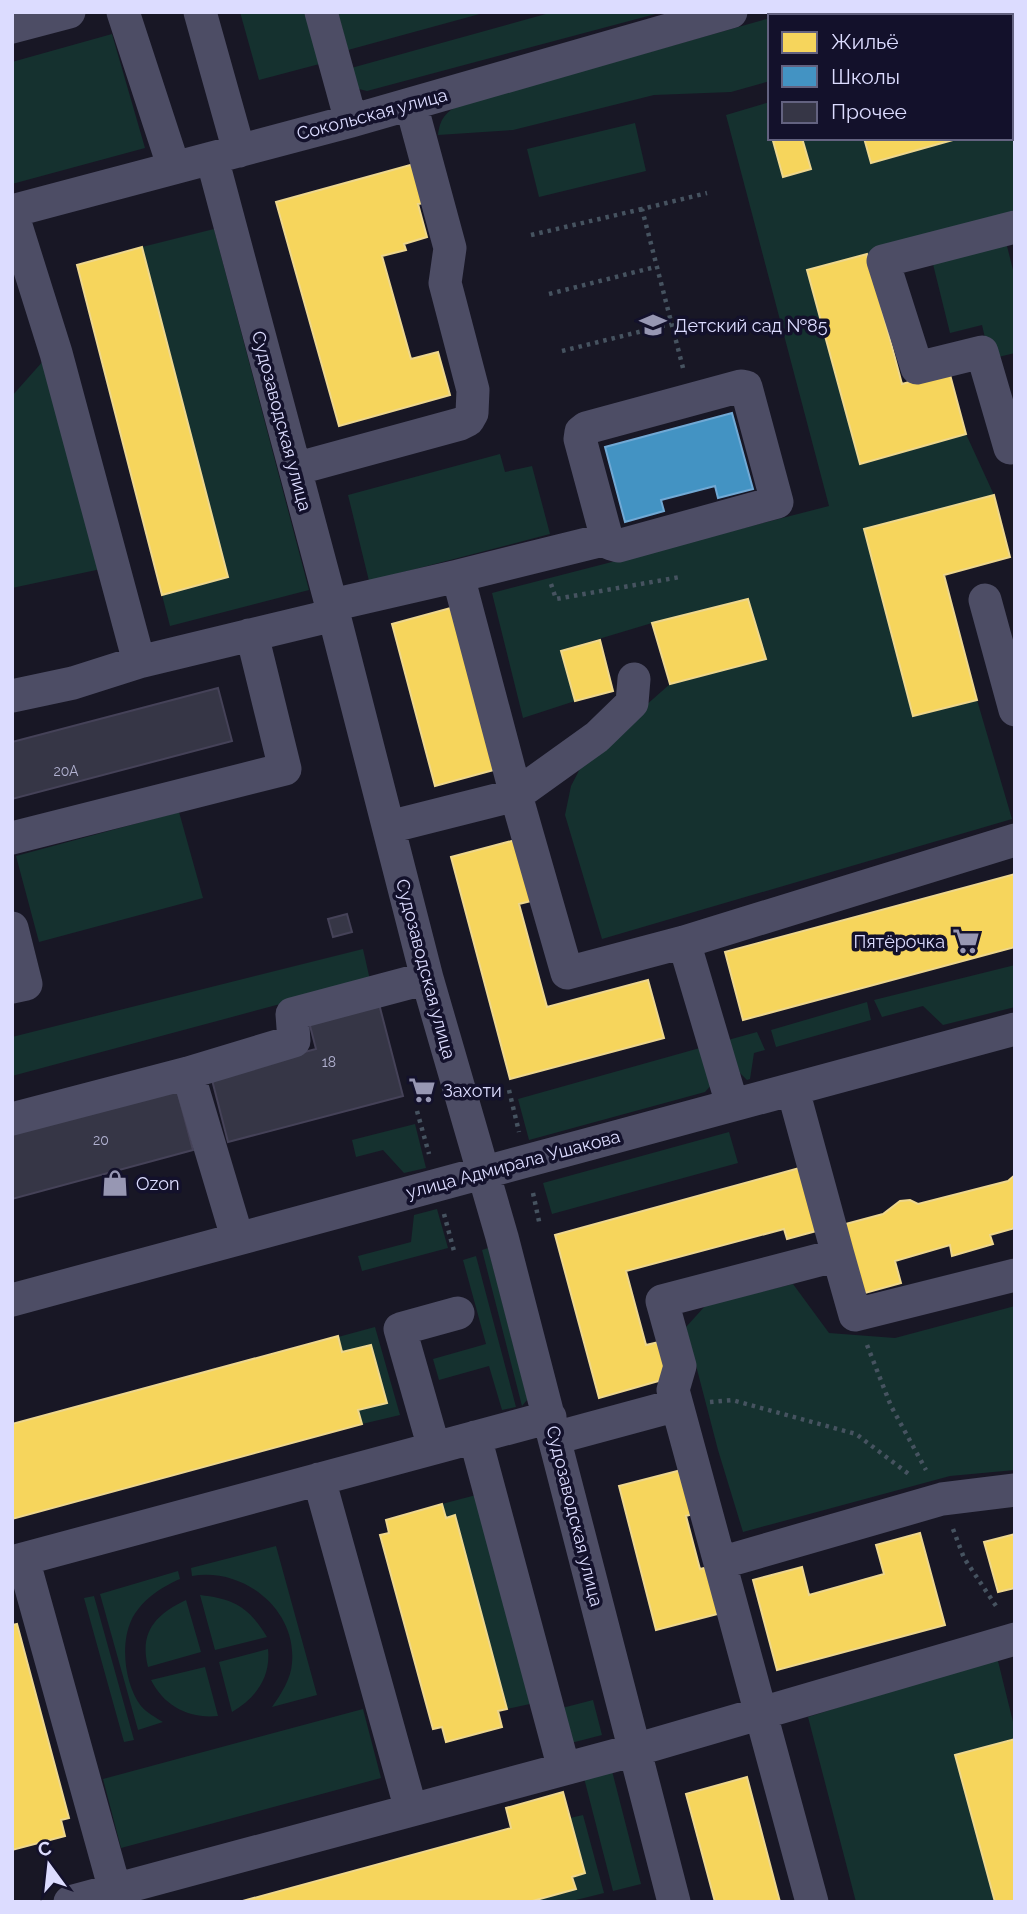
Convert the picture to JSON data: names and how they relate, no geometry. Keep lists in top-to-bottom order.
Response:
{
  "streets": {
    "street": ["Сокольская улица", "Судозаводская улица", "улица Адмирала Ушакова"]
  },
  "crossings": [
    ["Сокольская улица", "Судозаводская улица"],
    ["Судозаводская улица", "улица Адмирала Ушакова"]
  ],
  "places": {
    "school or university": ["Детский сад №85"],
    "supermarket": ["Пятёрочка", "Захоти"],
    "shop": ["Ozon"]
  },
  "house_numbers": ["20А", "18", "20"],
  "legend": ["Жильё", "Школы", "Прочее"],
  "north": "top"
}
